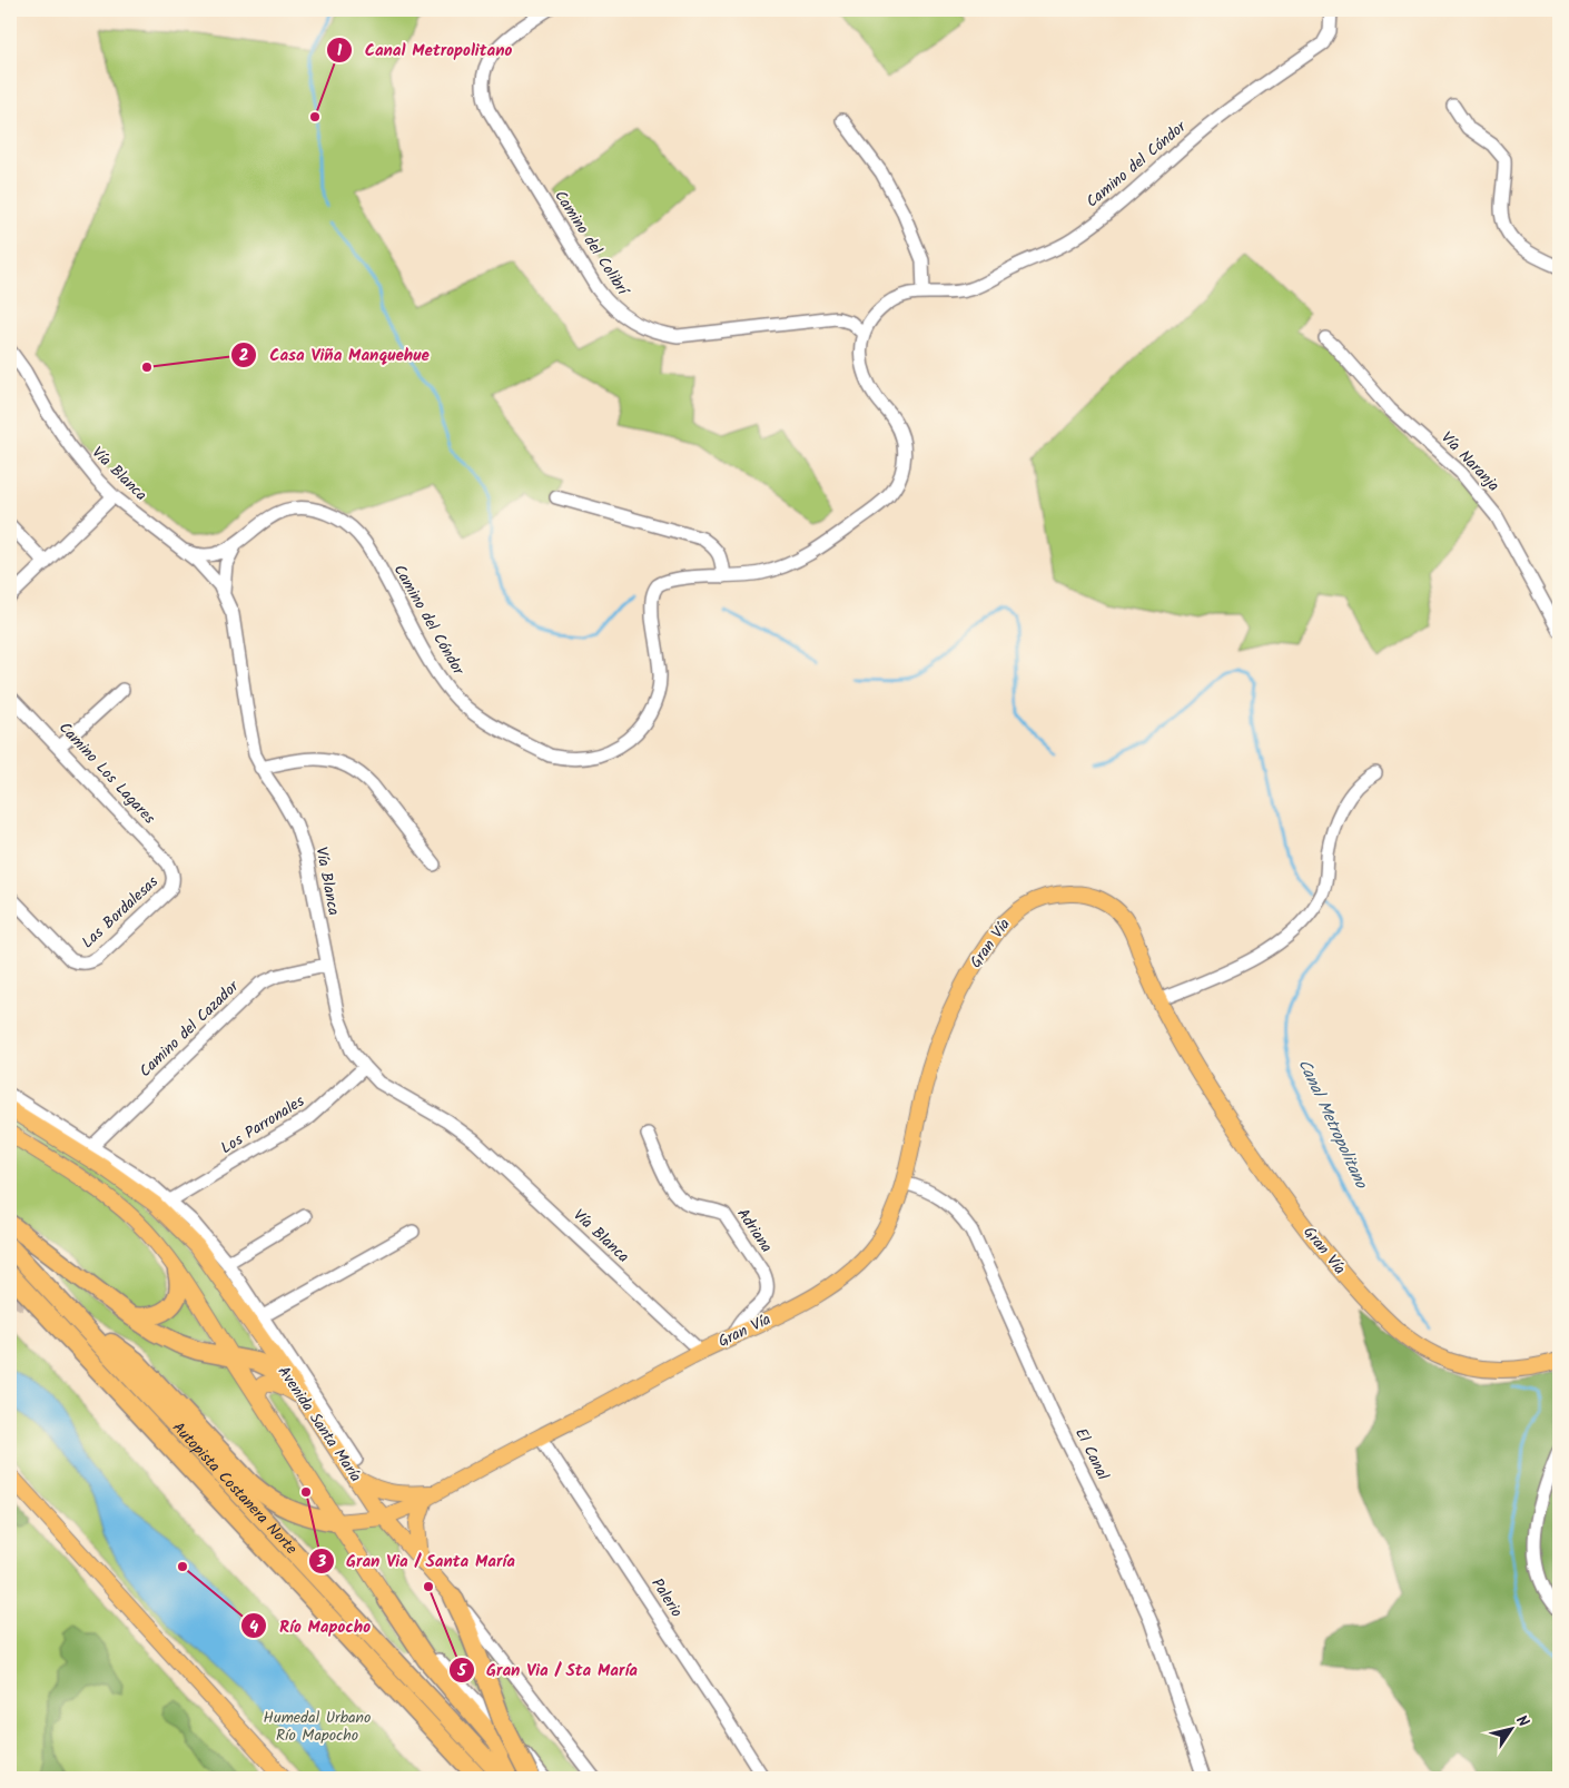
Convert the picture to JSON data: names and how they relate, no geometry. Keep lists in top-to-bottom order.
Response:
{
  "streets": {
    "highway": ["Autopista Costanera Norte"],
    "main road": ["Gran Vía", "Avenida Santa María"],
    "street": [
      "Camino del Cóndor",
      "Camino del Colibrí",
      "Vía Naranja",
      "Vía Blanca",
      "Camino Los Lagares",
      "Las Bordalesas",
      "Camino del Cazador",
      "Los Parronales",
      "Adriana",
      "El Canal",
      "Palerio"
    ]
  },
  "crossings": [
    ["Camino del Cóndor", "Camino del Colibrí"],
    ["Camino del Cóndor", "Vía Blanca"],
    ["Vía Blanca", "Gran Vía"],
    ["Vía Blanca", "Camino del Cazador"],
    ["Vía Blanca", "Los Parronales"],
    ["Camino Los Lagares", "Las Bordalesas"],
    ["Gran Vía", "Adriana"],
    ["Gran Vía", "Avenida Santa María"],
    ["Gran Vía", "El Canal"],
    ["Gran Vía", "Palerio"],
    ["Camino del Cazador", "Avenida Santa María"],
    ["Los Parronales", "Avenida Santa María"]
  ],
  "water": ["Canal Metropolitano"],
  "parks": ["Humedal Urbano Río Mapocho"],
  "places": [
    "Canal Metropolitano",
    "Casa Viña Manquehue",
    "Gran Via / Santa María",
    "Río Mapocho",
    "Gran Via / Sta María"
  ],
  "north": "top right"
}
